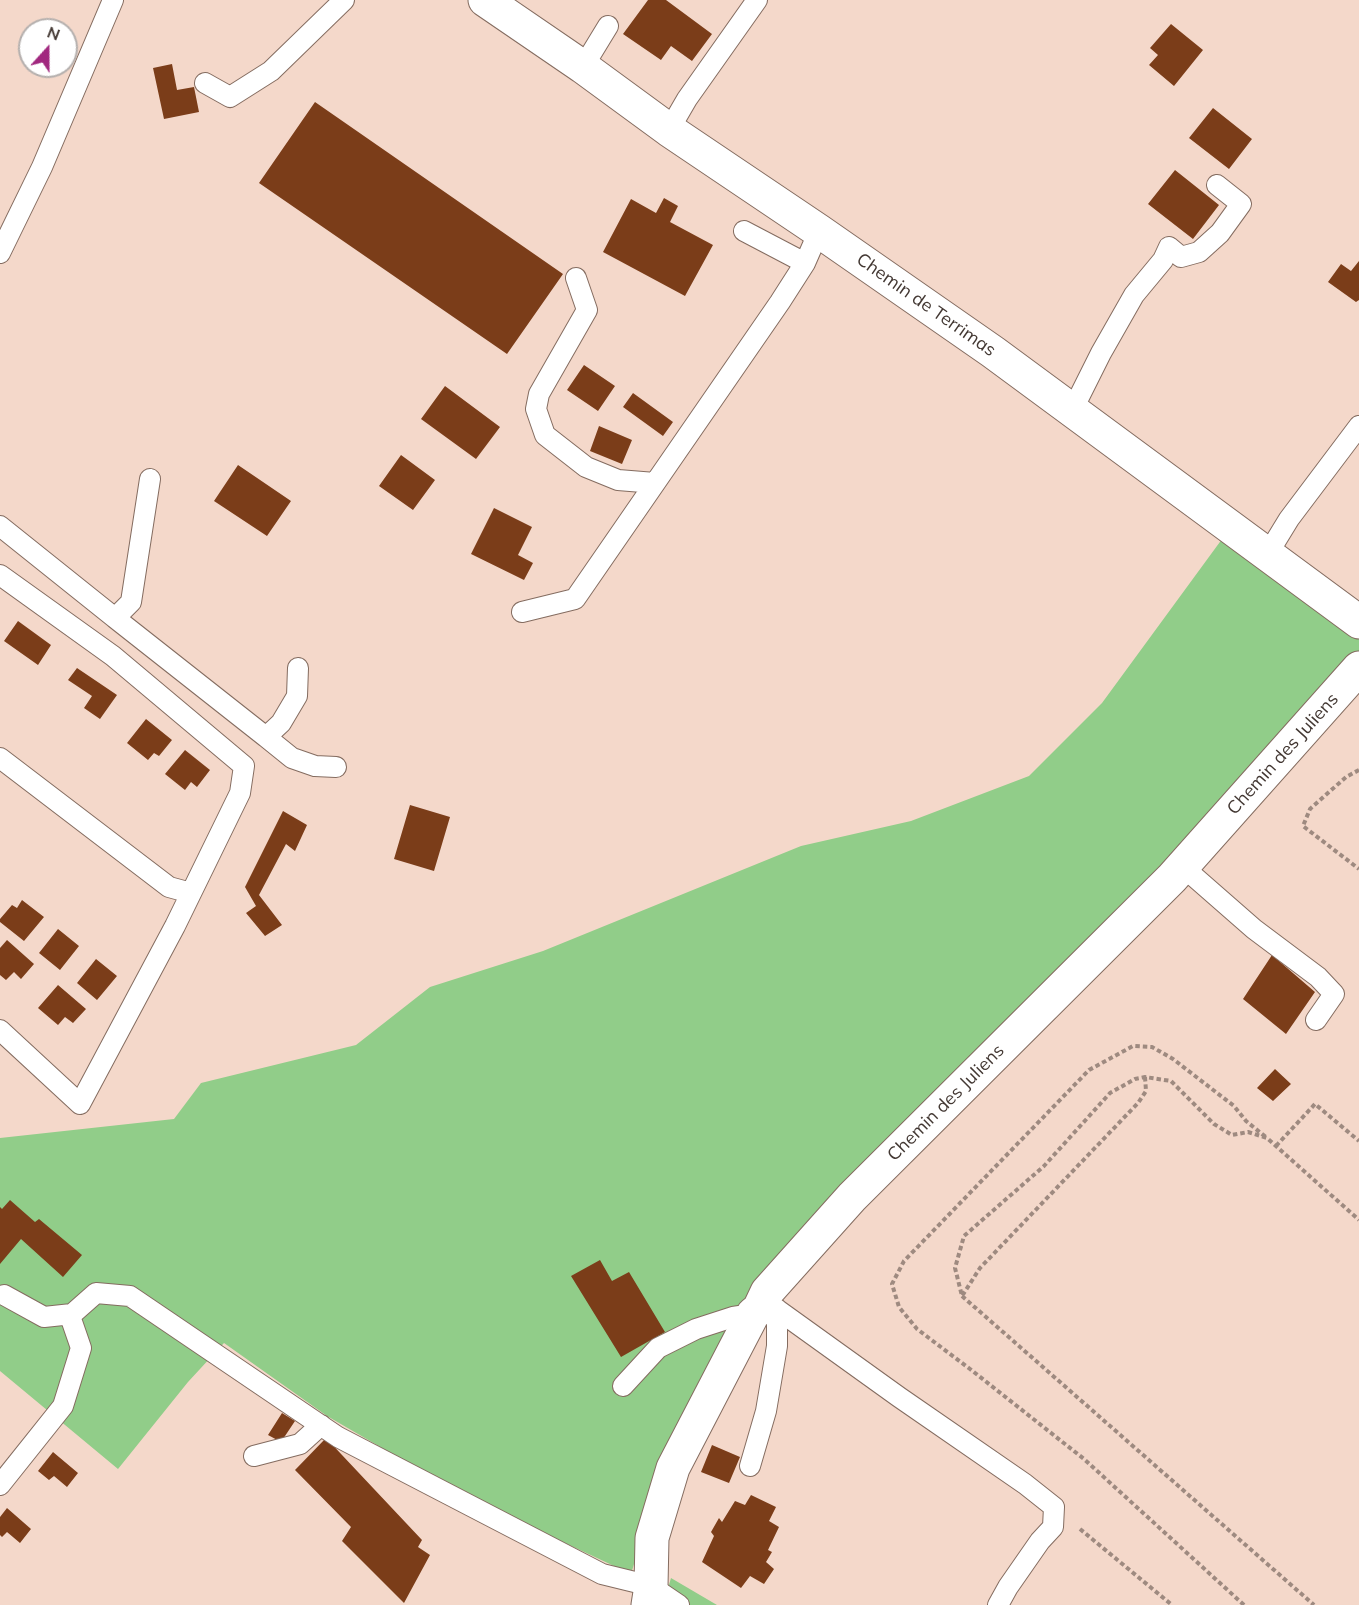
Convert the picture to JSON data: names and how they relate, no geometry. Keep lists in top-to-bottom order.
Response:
{
  "streets": {
    "street": ["Chemin de Terrimas", "Chemin des Juliens"]
  },
  "north": "top"
}
